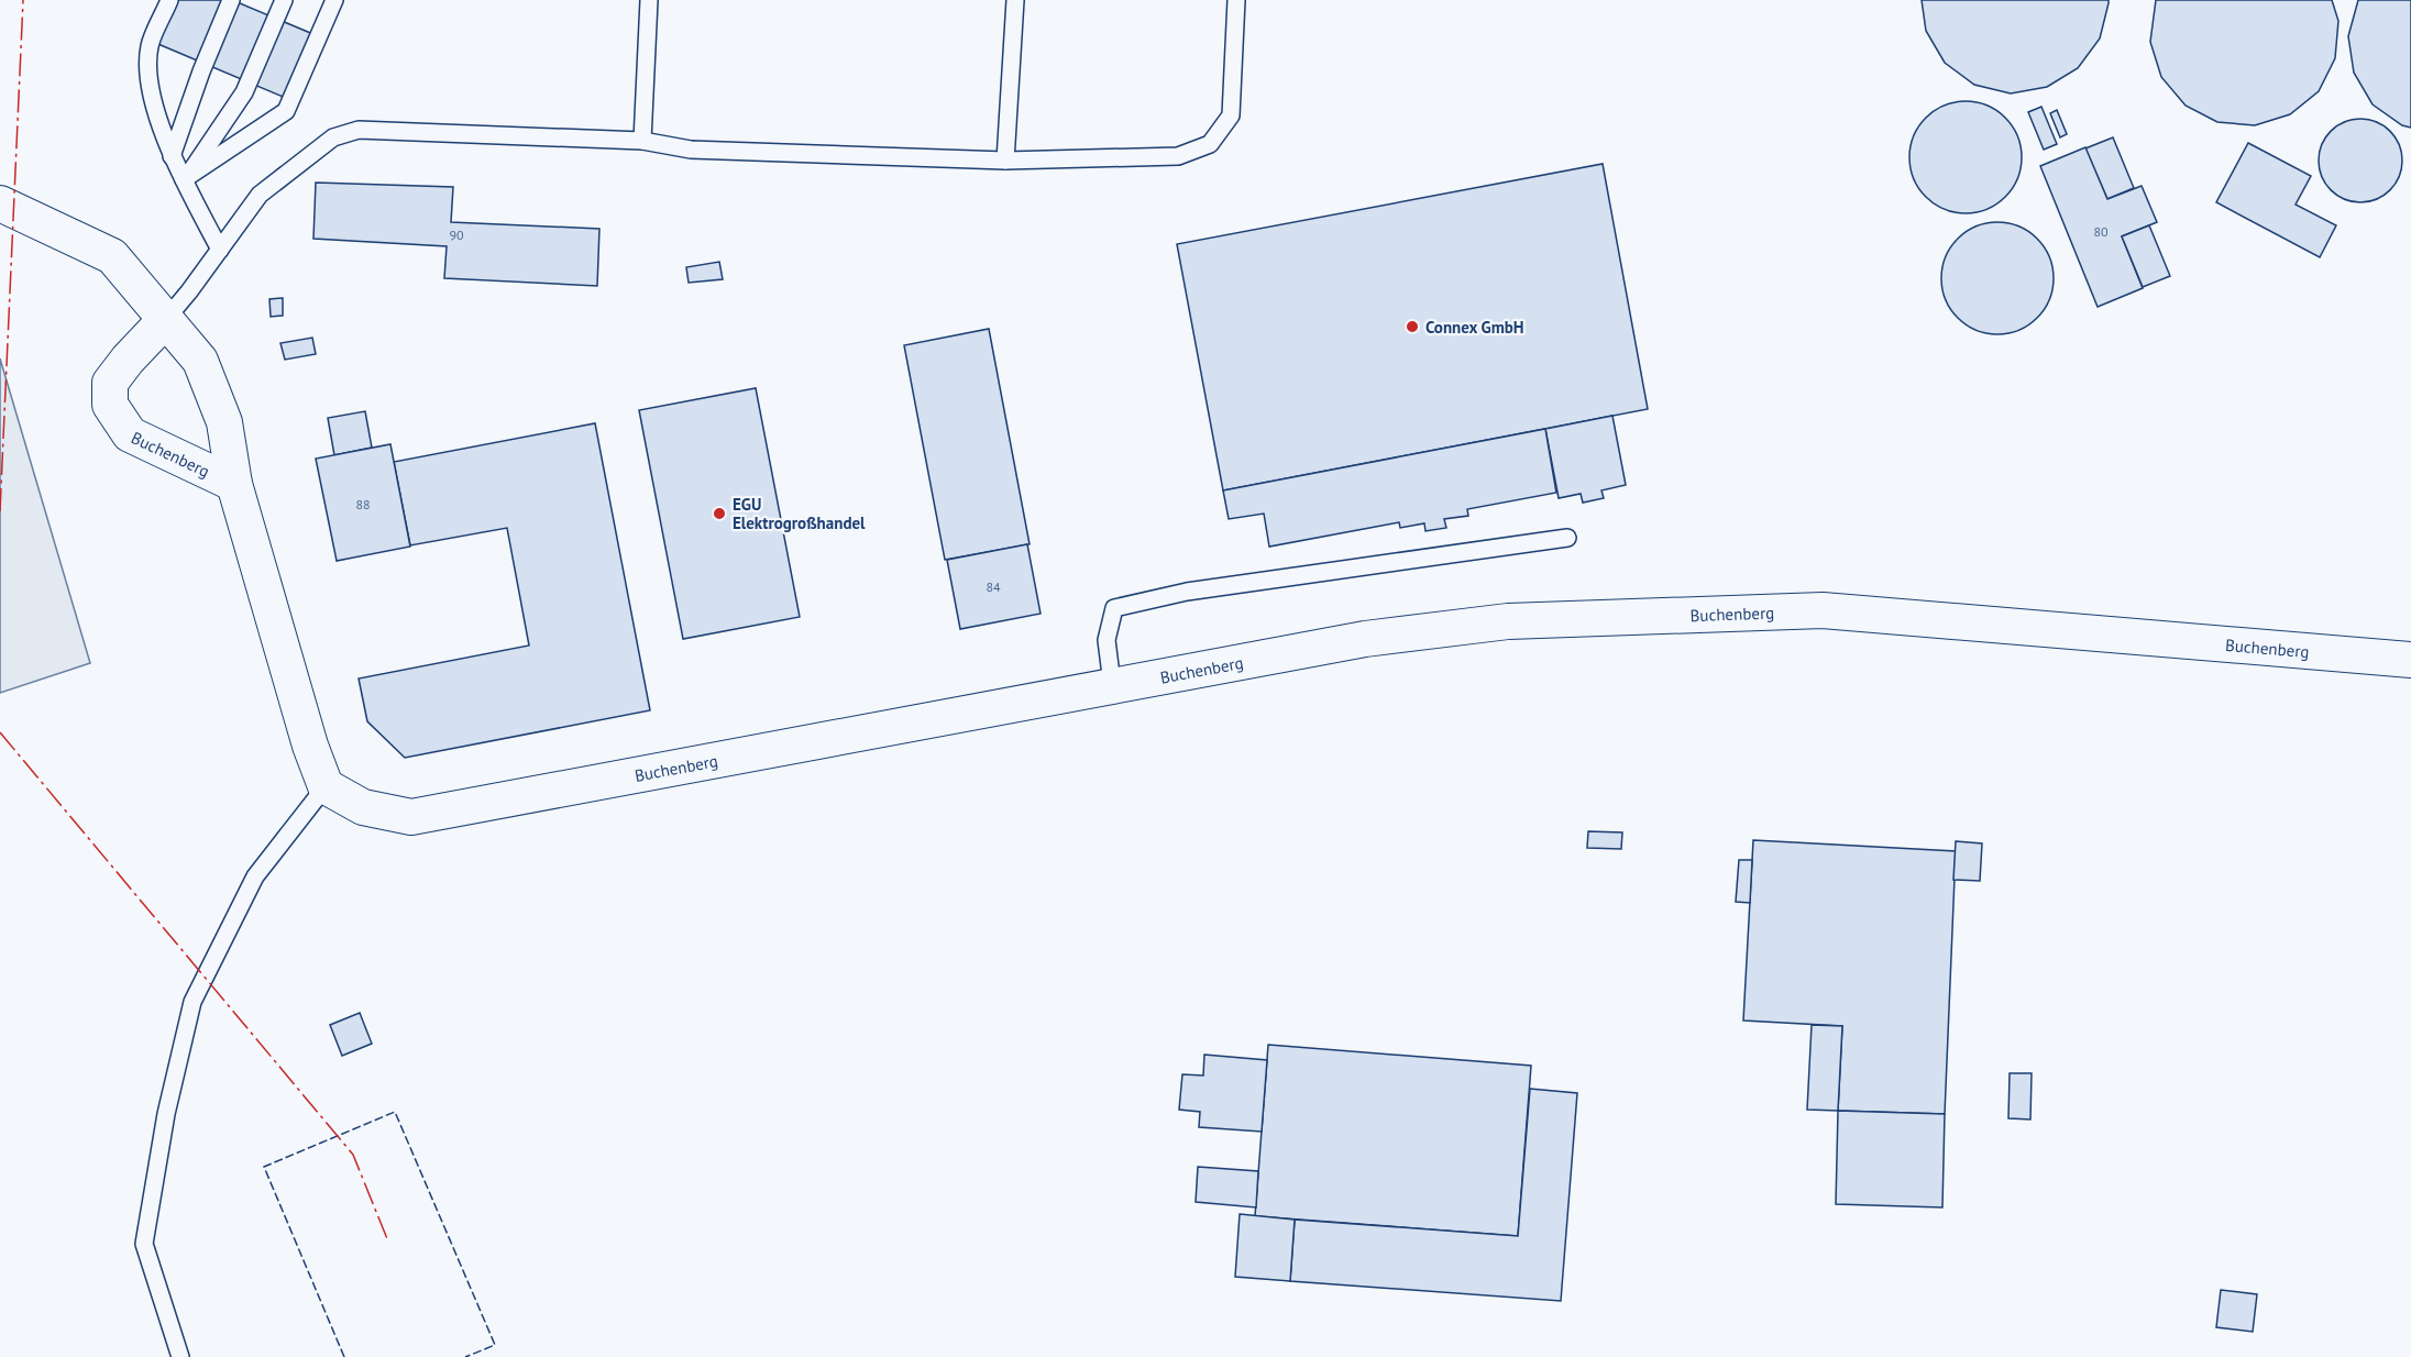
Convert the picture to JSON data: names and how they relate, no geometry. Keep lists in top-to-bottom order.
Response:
{
  "streets": {
    "street": ["Buchenberg"]
  },
  "places": ["Connex GmbH", "EGU Elektrogroßhandel"],
  "house_numbers": [
    "80",
    "90",
    "88",
    "84"
  ]
}
